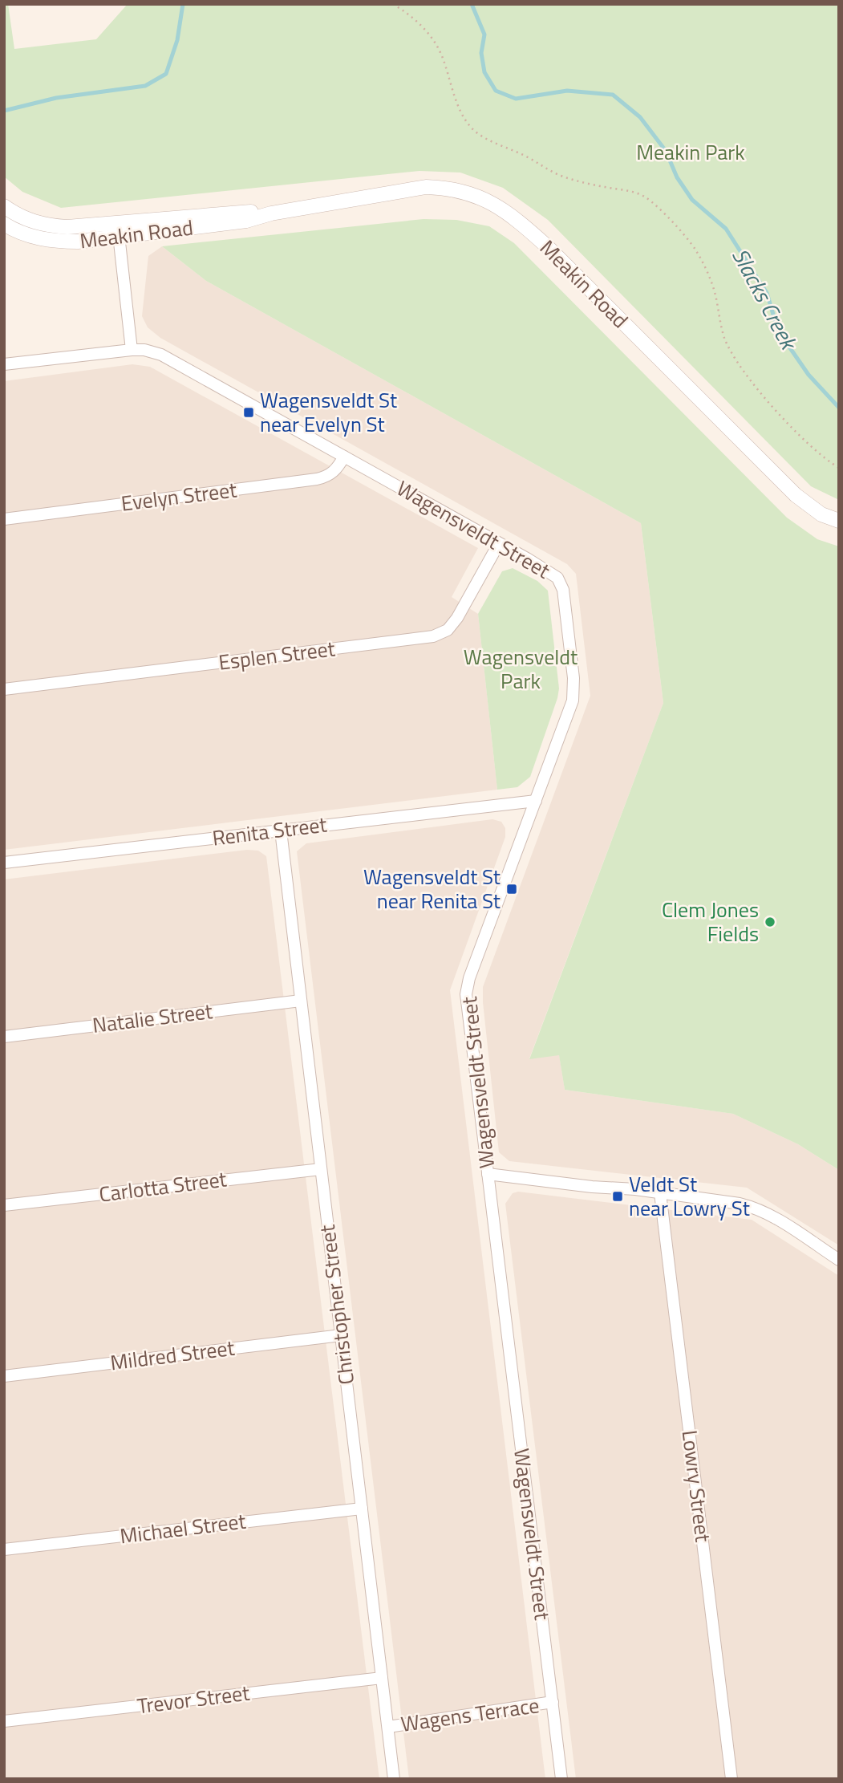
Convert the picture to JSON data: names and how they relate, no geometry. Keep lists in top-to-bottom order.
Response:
{
  "streets": {
    "street": [
      "Meakin Road",
      "Evelyn Street",
      "Wagensveldt Street",
      "Esplen Street",
      "Renita Street",
      "Natalie Street",
      "Carlotta Street",
      "Christopher Street",
      "Mildred Street",
      "Lowry Street",
      "Michael Street",
      "Trevor Street",
      "Wagens Terrace"
    ]
  },
  "crossings": [
    ["Evelyn Street", "Wagensveldt Street"],
    ["Wagensveldt Street", "Esplen Street"],
    ["Wagensveldt Street", "Renita Street"],
    ["Wagensveldt Street", "Wagens Terrace"],
    ["Renita Street", "Christopher Street"],
    ["Natalie Street", "Christopher Street"],
    ["Carlotta Street", "Christopher Street"],
    ["Christopher Street", "Mildred Street"],
    ["Christopher Street", "Michael Street"],
    ["Christopher Street", "Trevor Street"],
    ["Christopher Street", "Wagens Terrace"]
  ],
  "water": ["Slacks Creek"],
  "parks": ["Meakin Park", "Wagensveldt Park"],
  "places": {
    "transit": ["Wagensveldt St near Evelyn St", "Wagensveldt St near Renita St", "Veldt St near Lowry St"],
    "other": ["Clem Jones Fields"]
  }
}
